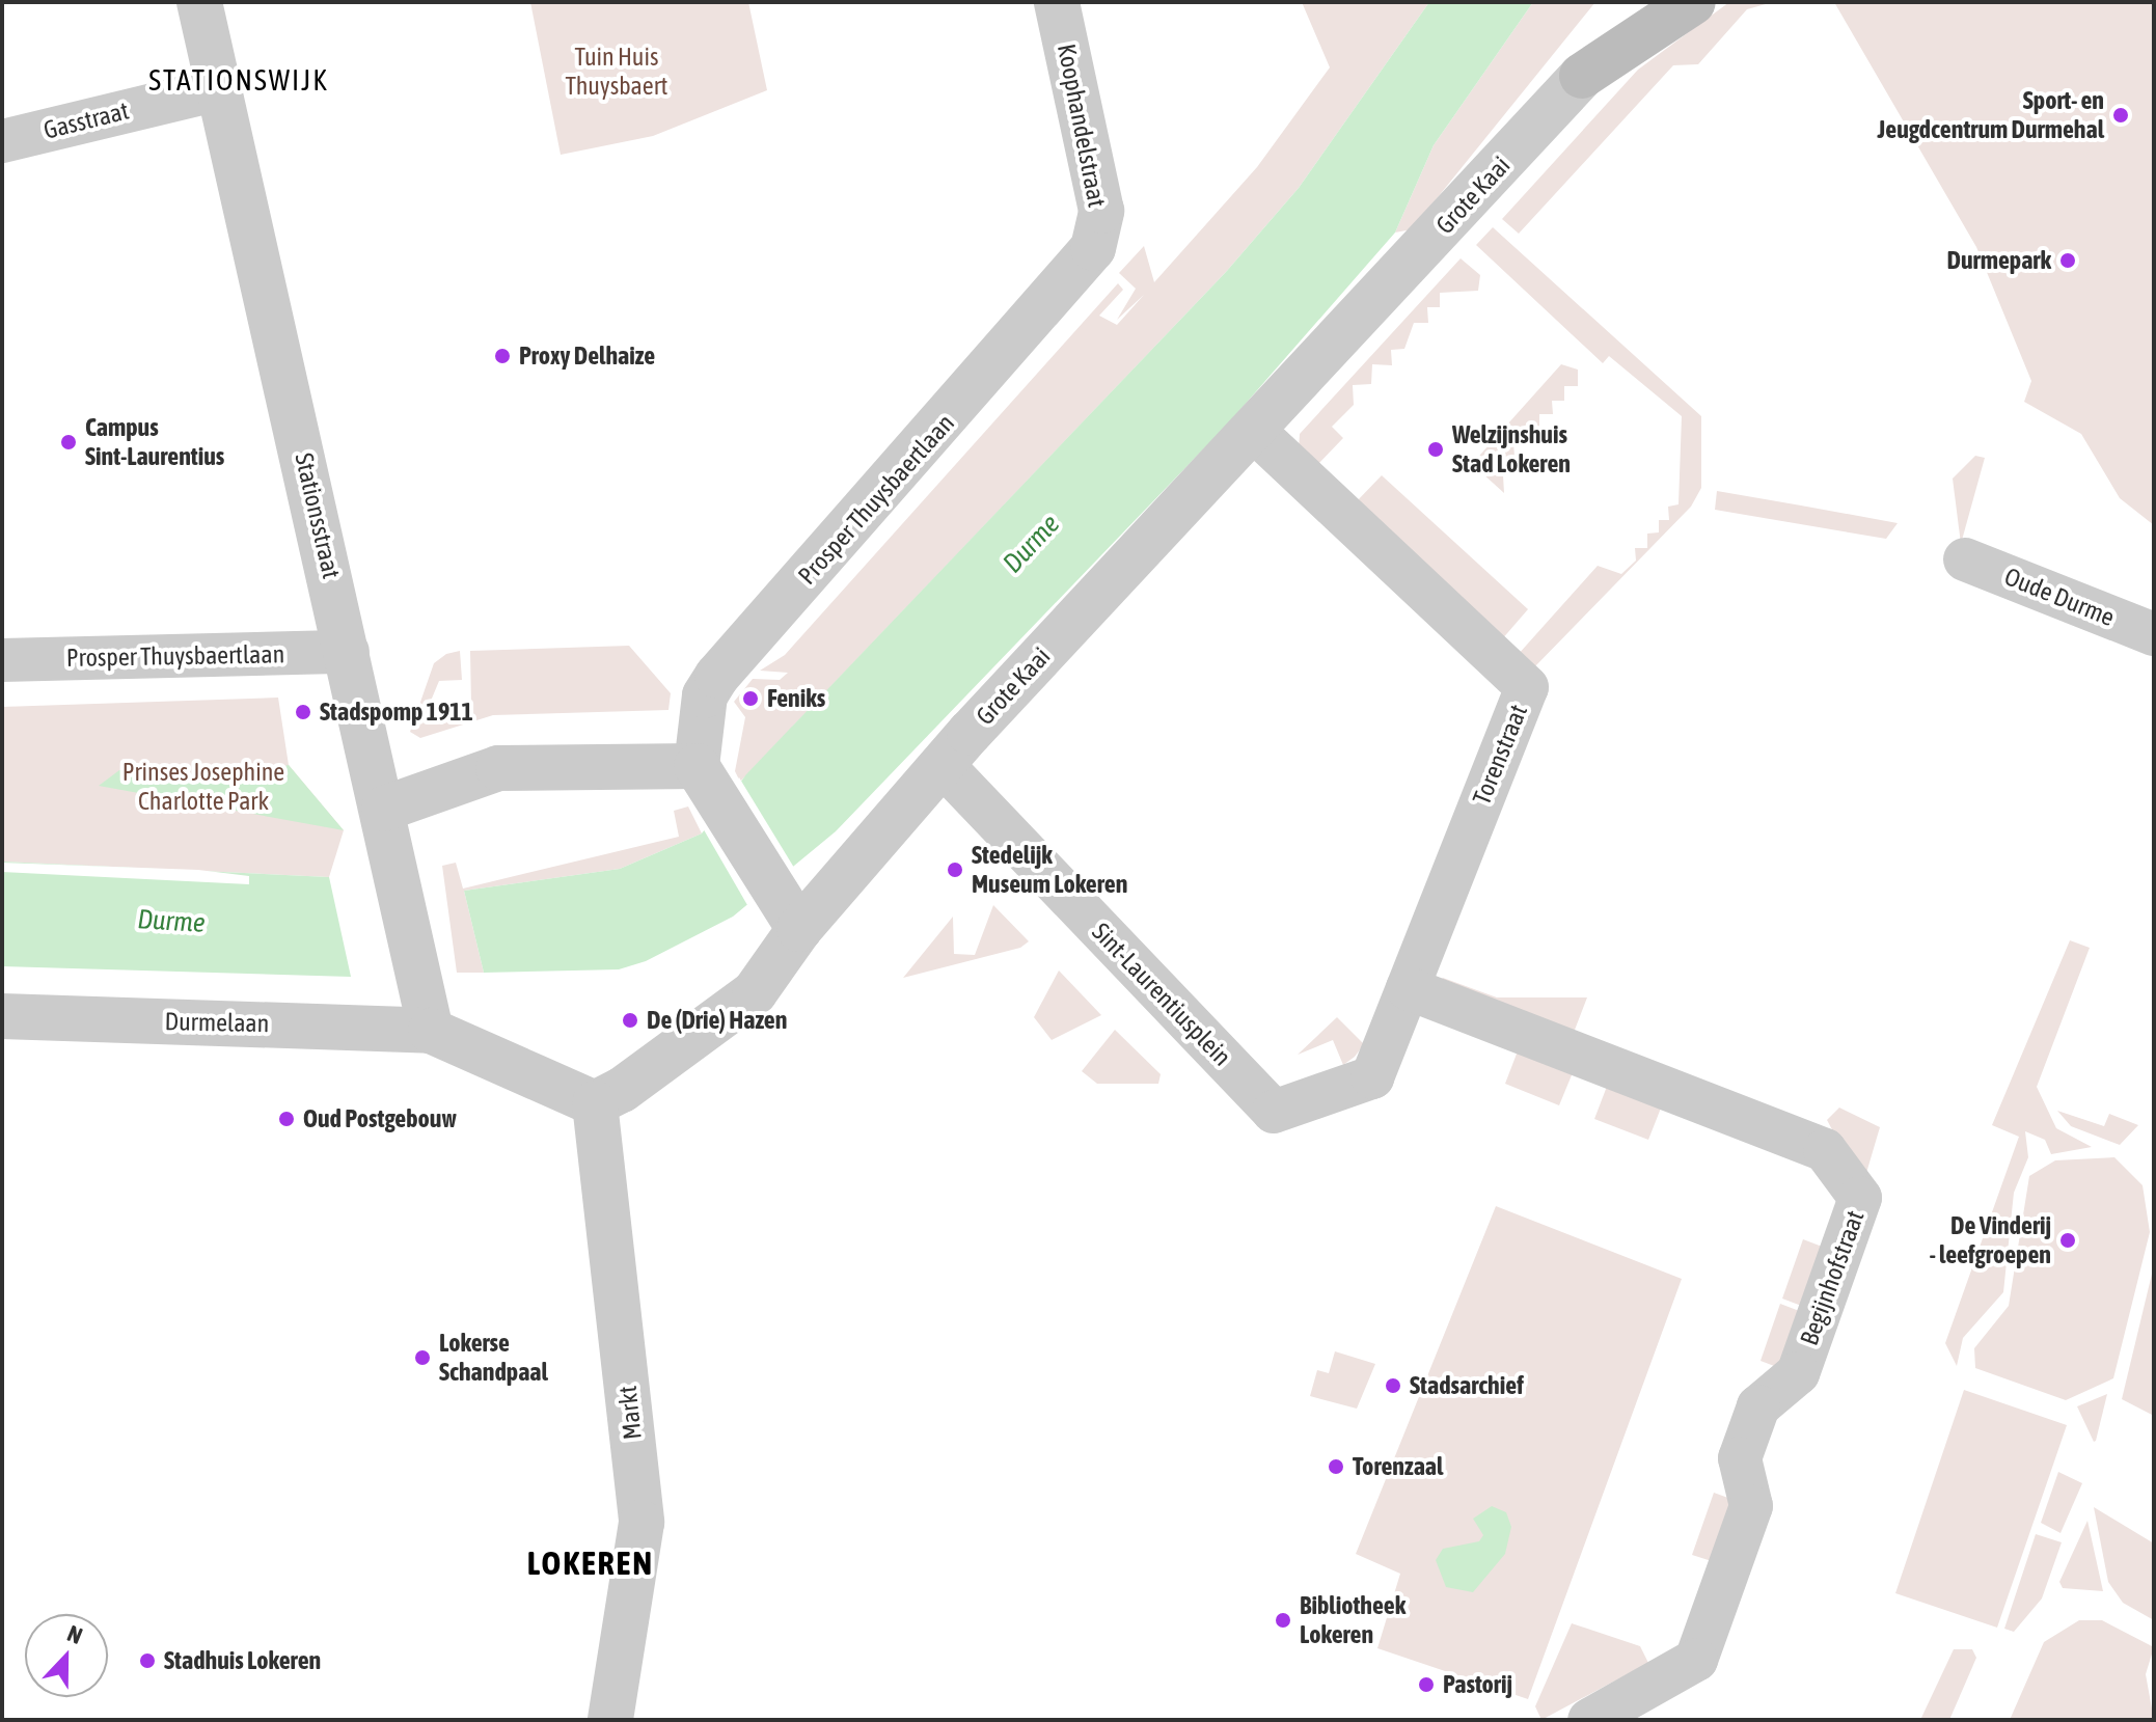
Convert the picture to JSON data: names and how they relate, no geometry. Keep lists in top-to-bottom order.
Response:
{
  "streets": {
    "street": [
      "Gasstraat",
      "Koophandelstraat",
      "Grote Kaai",
      "Prosper Thuysbaertlaan",
      "Stationsstraat",
      "Oude Durme",
      "Torenstraat",
      "Sint-Laurentiusplein",
      "Durmelaan",
      "Begijnhofstraat",
      "Markt"
    ]
  },
  "crossings": [
    ["Gasstraat", "Stationsstraat"],
    ["Koophandelstraat", "Prosper Thuysbaertlaan"],
    ["Grote Kaai", "Torenstraat"],
    ["Grote Kaai", "Sint-Laurentiusplein"],
    ["Prosper Thuysbaertlaan", "Stationsstraat"],
    ["Stationsstraat", "Durmelaan"],
    ["Torenstraat", "Sint-Laurentiusplein"],
    ["Torenstraat", "Begijnhofstraat"]
  ],
  "districts": ["STATIONSWIJK", "LOKEREN"],
  "water": ["Durme"],
  "parks": ["Tuin Huis Thuysbaert", "Prinses Josephine Charlotte Park"],
  "places": [
    "Sport- en Jeugdcentrum Durmehal",
    "Durmepark",
    "Proxy Delhaize",
    "Campus Sint-Laurentius",
    "Welzijnshuis Stad Lokeren",
    "Feniks",
    "Stadspomp 1911",
    "Stedelijk Museum Lokeren",
    "De (Drie) Hazen",
    "Oud Postgebouw",
    "De Vinderij - leefgroepen",
    "Lokerse Schandpaal",
    "Stadsarchief",
    "Torenzaal",
    "Bibliotheek Lokeren",
    "Stadhuis Lokeren",
    "Pastorij"
  ],
  "north": "top"
}
